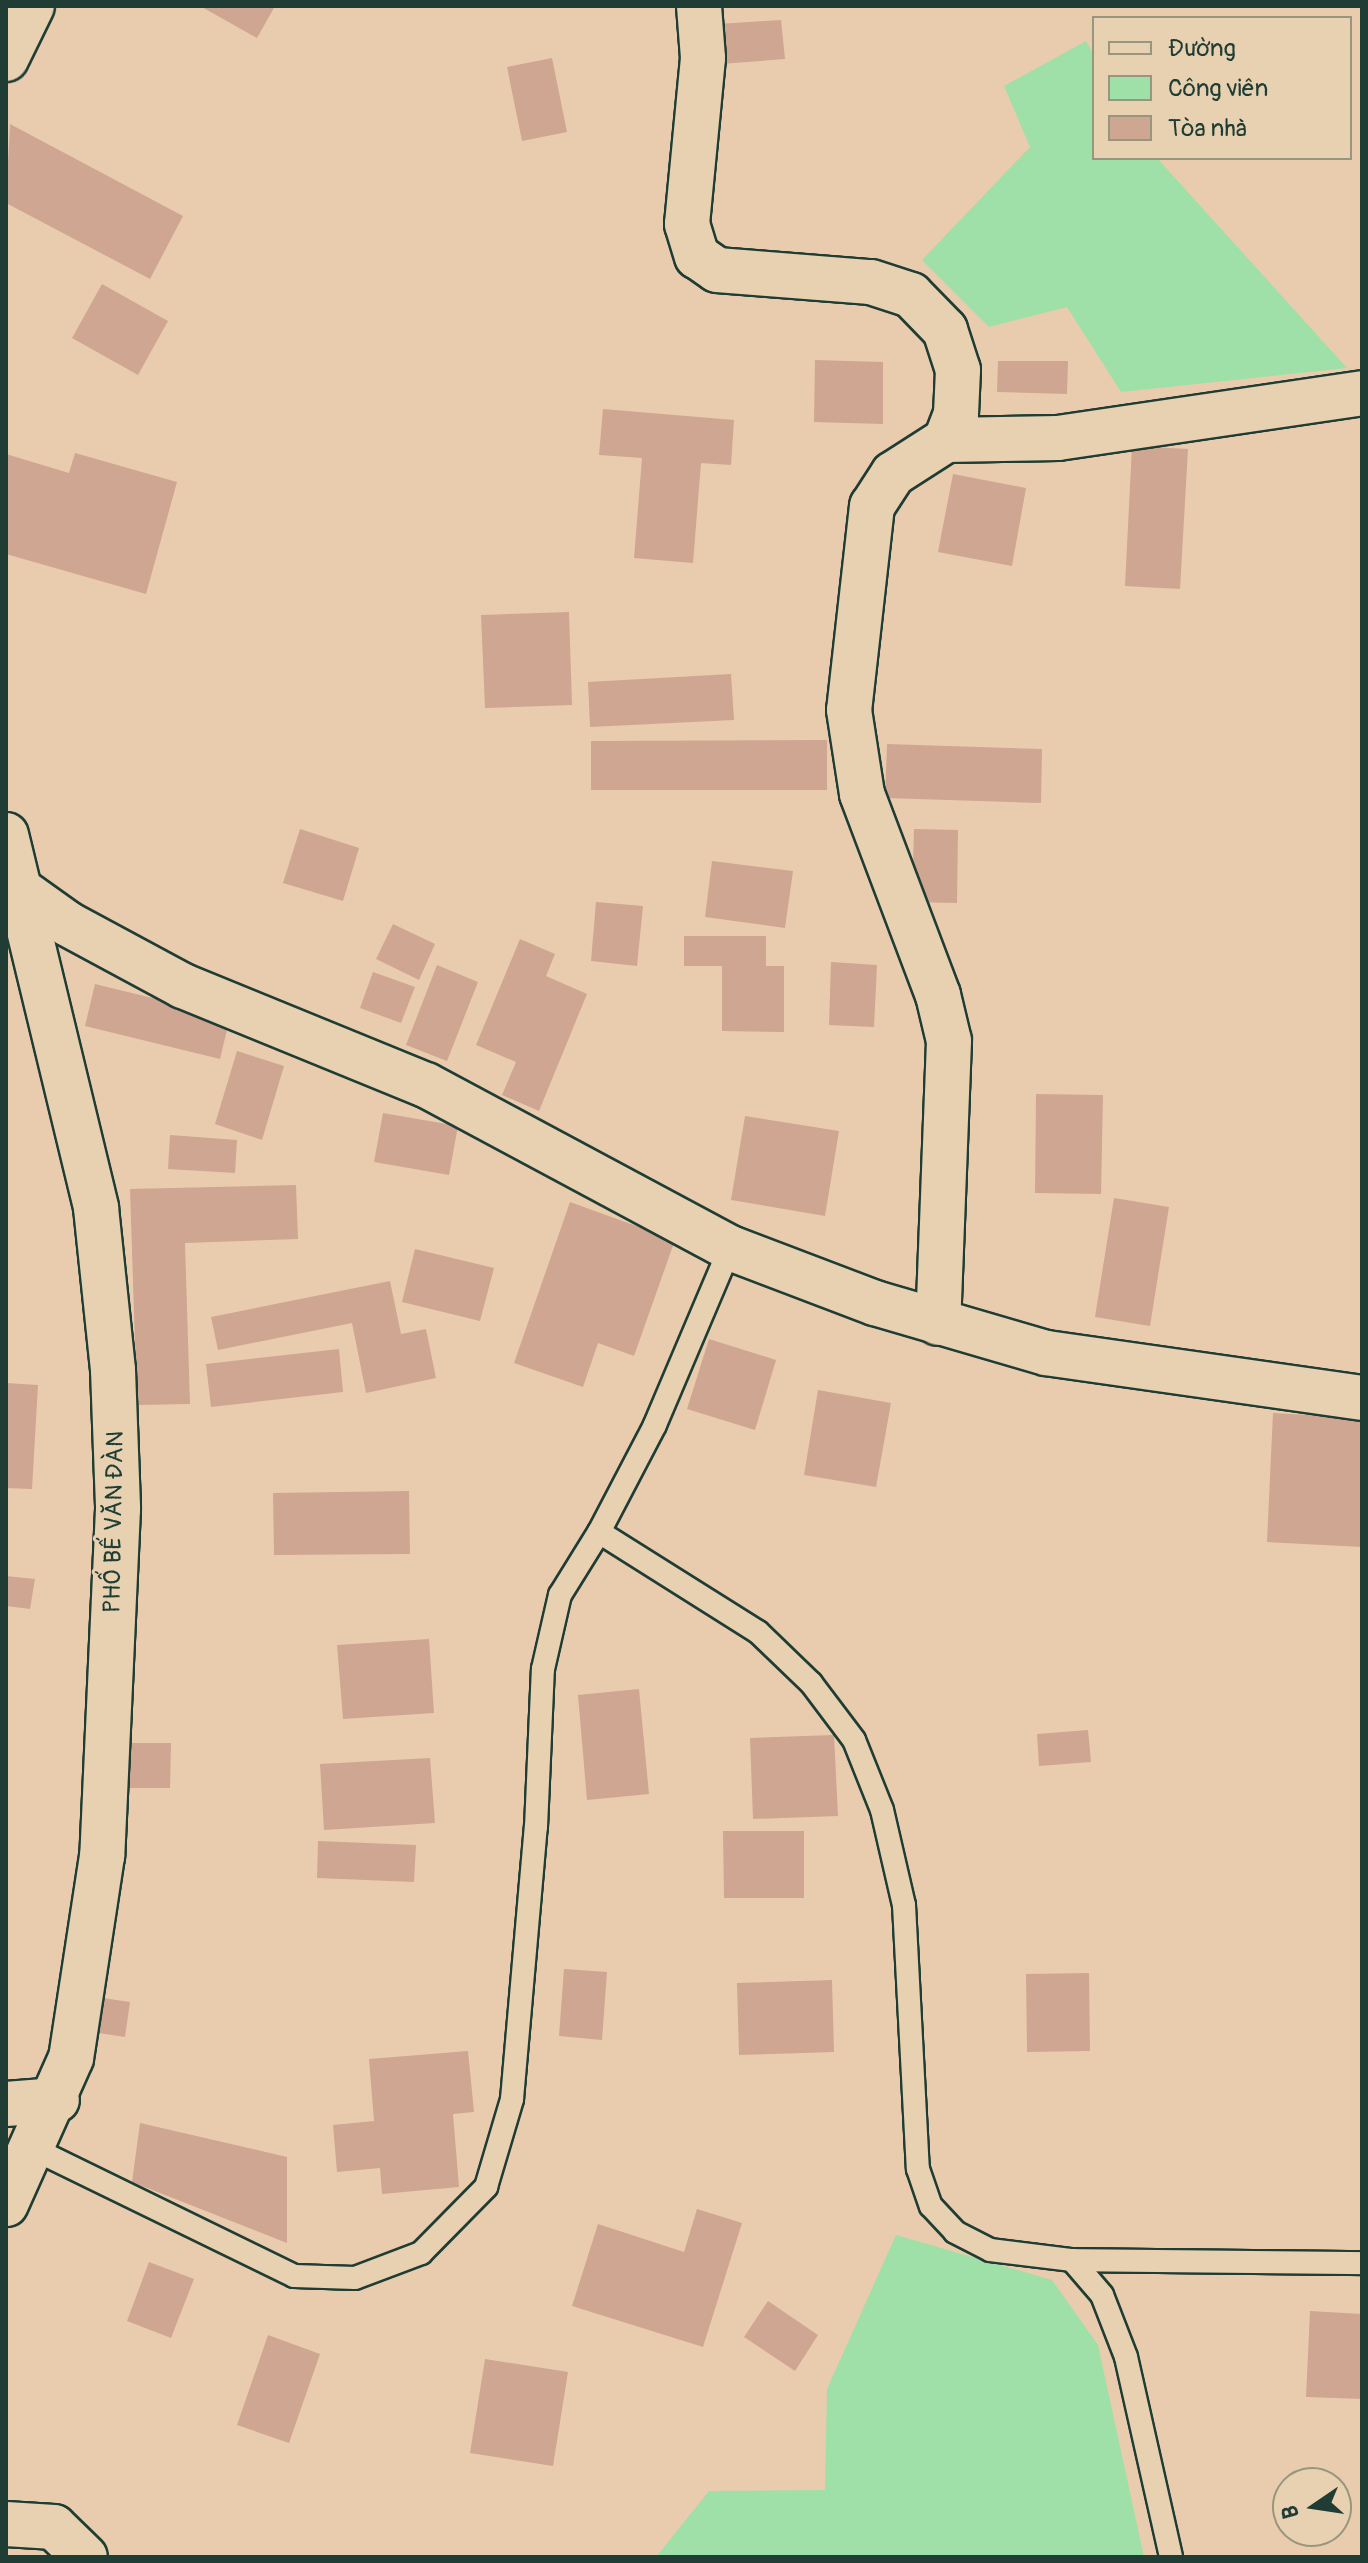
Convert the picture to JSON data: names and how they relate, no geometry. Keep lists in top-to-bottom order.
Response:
{
  "streets": {
    "street": ["PHỐ BẾ VĂN ĐÀN"]
  },
  "legend": ["Đường", "Công viên", "Tòa nhà"],
  "north": "left"
}
